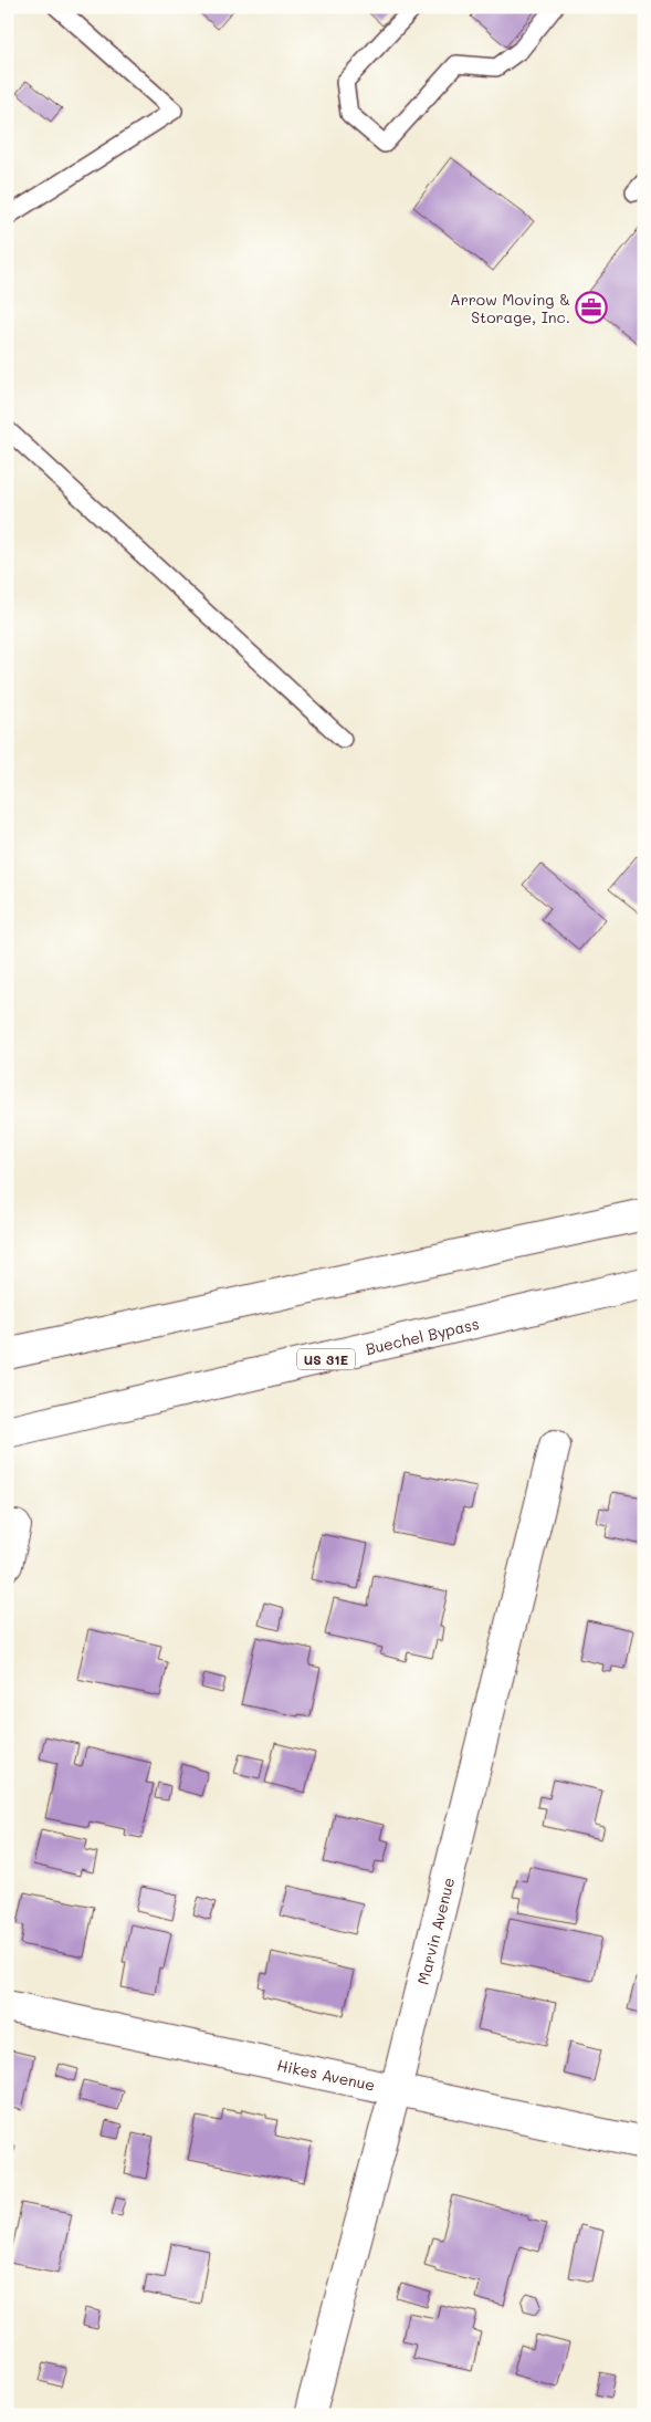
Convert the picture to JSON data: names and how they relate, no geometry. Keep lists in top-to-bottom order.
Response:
{
  "streets": {
    "street": [
      "Buechel Bypass",
      "US 31E",
      "Marvin Avenue",
      "Hikes Avenue"
    ]
  },
  "crossings": [
    ["Marvin Avenue", "Hikes Avenue"]
  ],
  "places": {
    "office": ["Arrow Moving & Storage, Inc."]
  }
}
